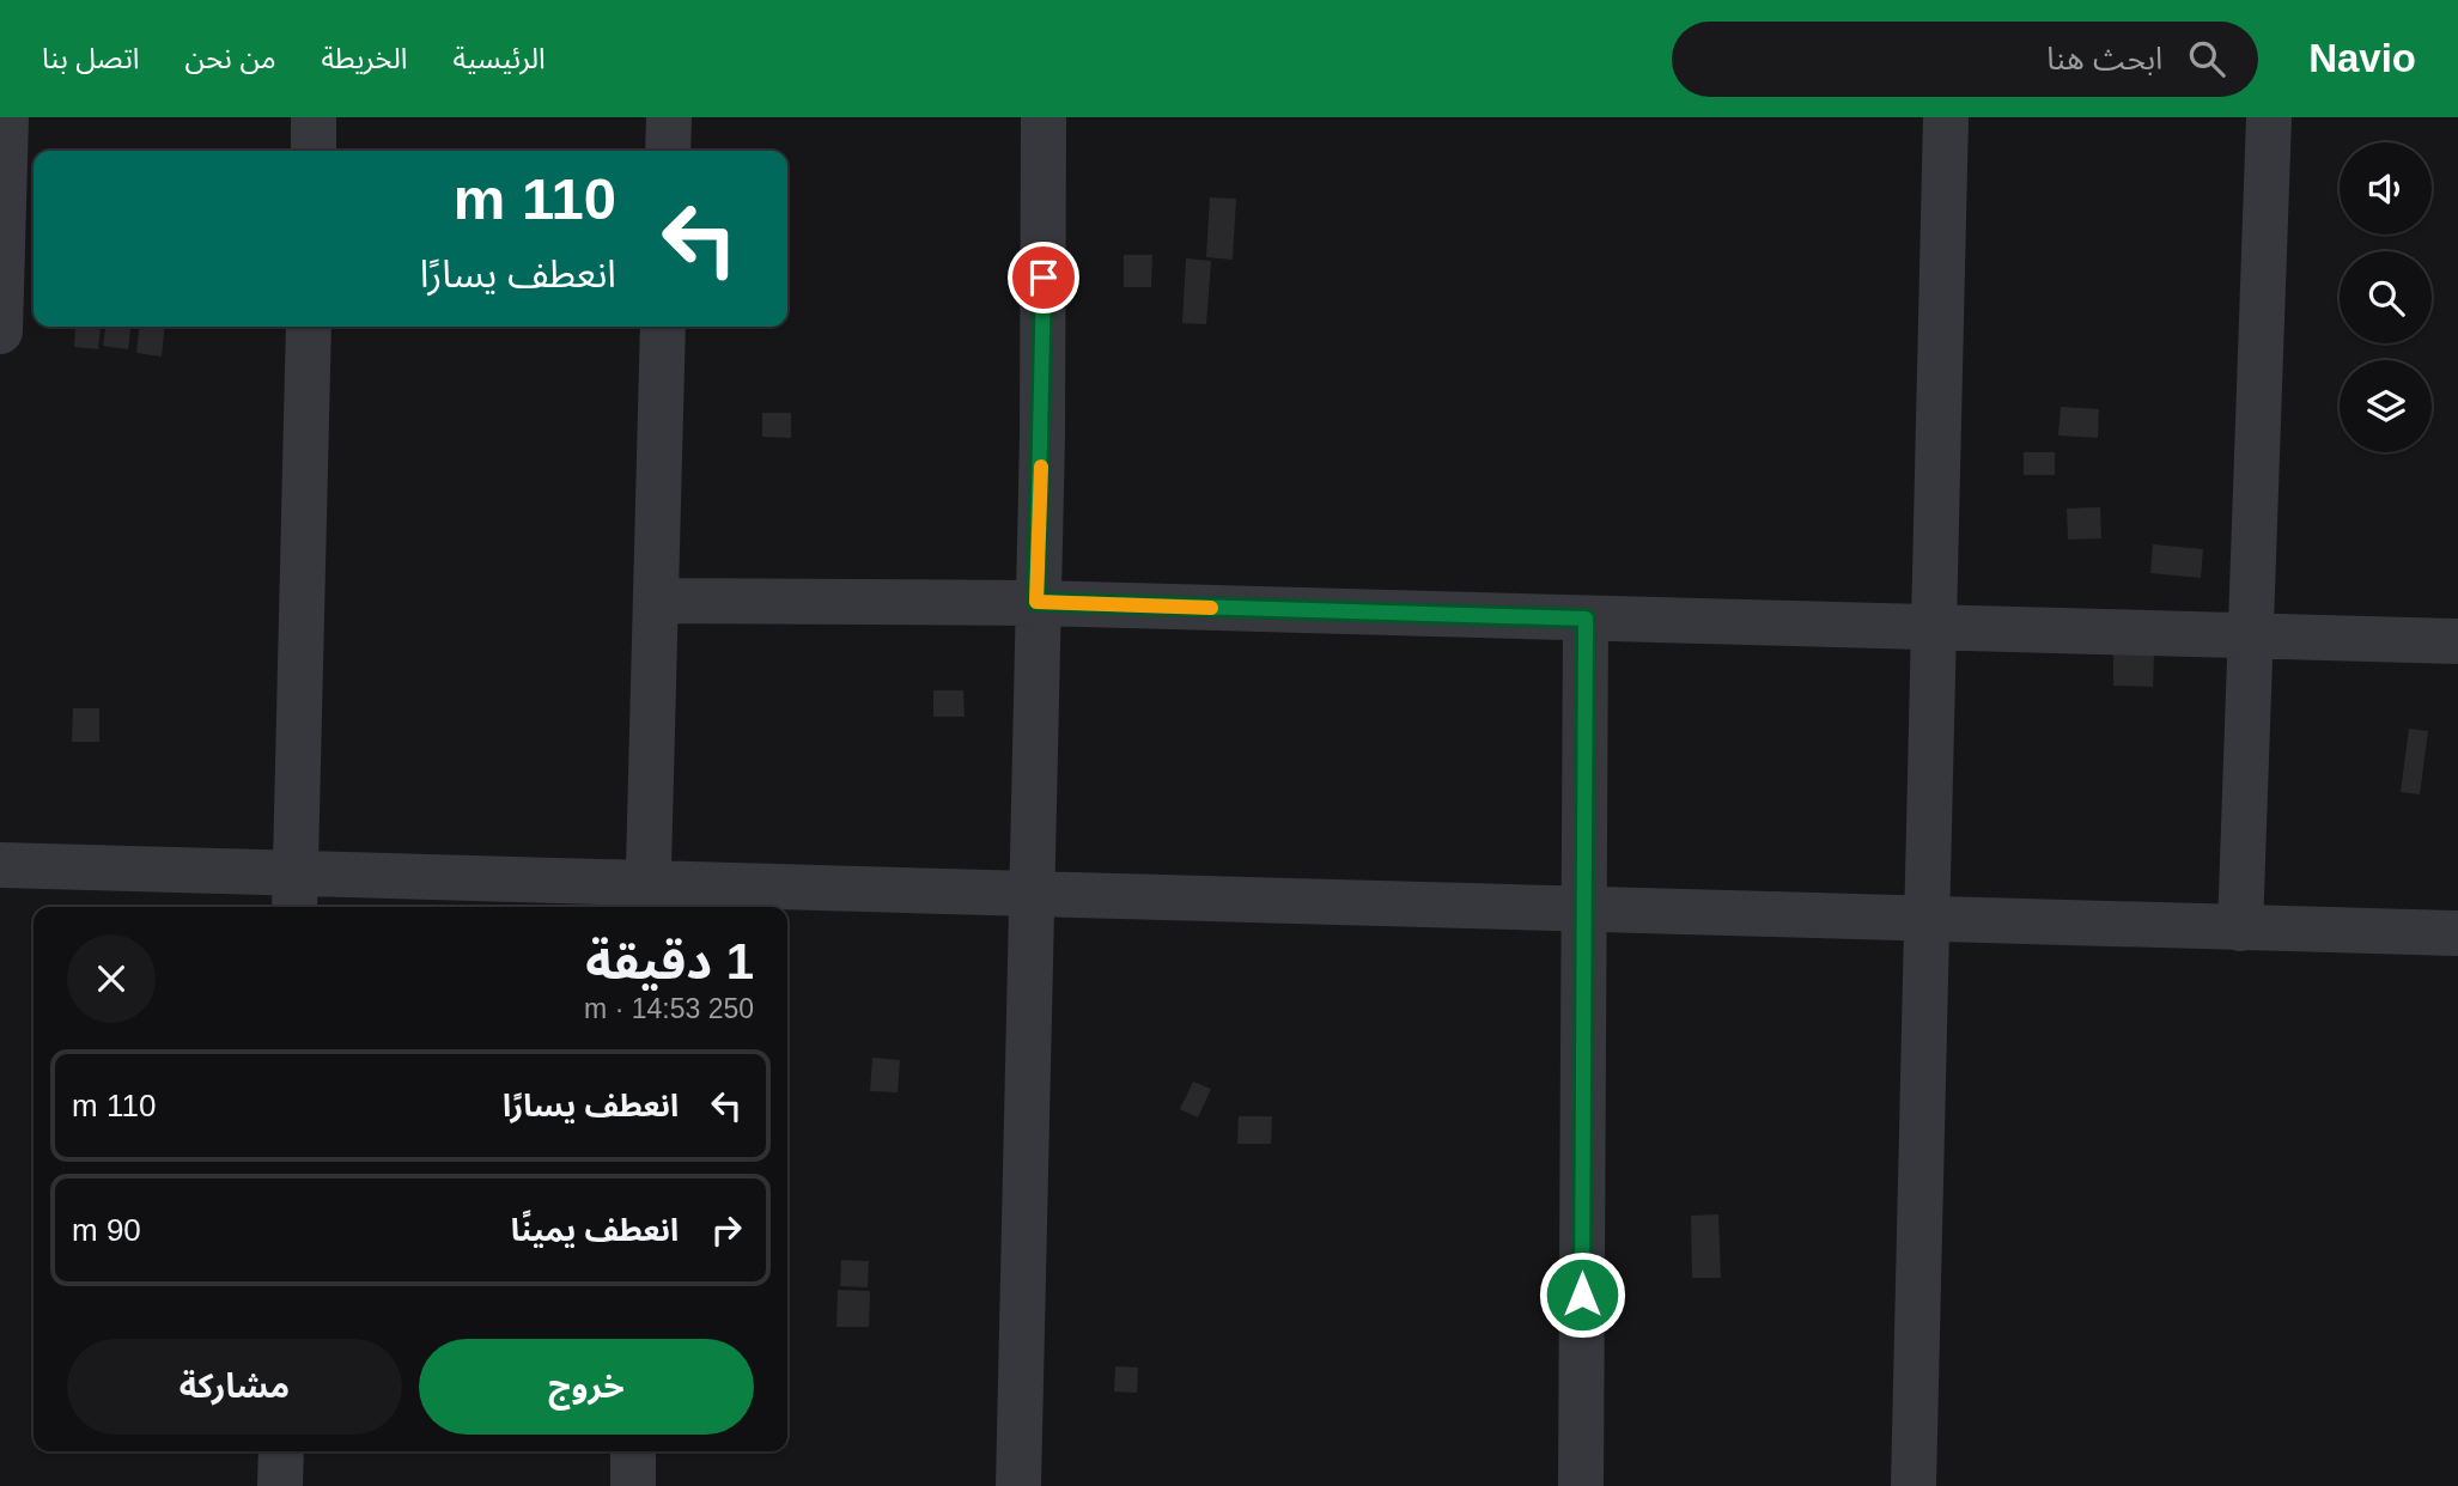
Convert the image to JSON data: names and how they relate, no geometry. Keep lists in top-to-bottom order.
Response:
{
  "page": {
    "header": "Navio",
    "search": "ابحث هنا",
    "nav": [
      "الرئيسية",
      "الخريطة",
      "من نحن",
      "اتصل بنا"
    ],
    "turn": ["110 m", "انعطف يسارًا"],
    "heading": ["1 دقيقة", "250 m · 14:53"],
    "list": [
      {
        "name": "انعطف يسارًا",
        "value": "110 m"
      },
      {
        "name": "انعطف يمينًا",
        "value": "90 m"
      }
    ],
    "buttons": ["خروج", "مشاركة"]
  }
}
